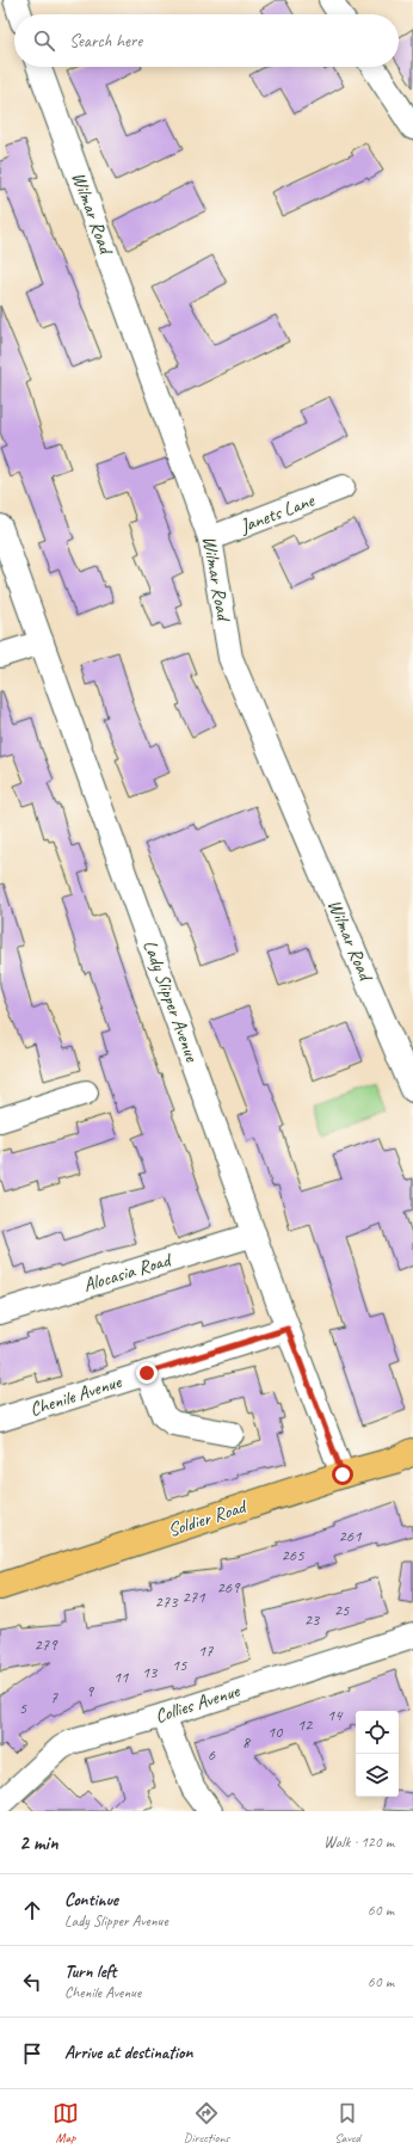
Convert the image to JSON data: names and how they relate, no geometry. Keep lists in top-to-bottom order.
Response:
{
  "streets": {
    "main road": ["Soldier Road"],
    "street": [
      "Wilmar Road",
      "Janets Lane",
      "Lady Slipper Avenue",
      "Alocasia Road",
      "Chenile Avenue",
      "Collies Avenue"
    ]
  },
  "crossings": [
    ["Wilmar Road", "Janets Lane"],
    ["Lady Slipper Avenue", "Alocasia Road"],
    ["Lady Slipper Avenue", "Chenile Avenue"],
    ["Lady Slipper Avenue", "Soldier Road"]
  ],
  "house_numbers": [
    "261",
    "265",
    "269",
    "271",
    "273",
    "25",
    "23",
    "279",
    "17",
    "15",
    "13",
    "11",
    "9",
    "7",
    "5",
    "14",
    "12",
    "10",
    "8",
    "6"
  ],
  "page": {
    "search": "Search here",
    "heading": ["2 min", "Walk · 120 m"],
    "list": [
      ["Continue", "Lady Slipper Avenue", "60 m"],
      ["Turn left", "Chenile Avenue", "60 m"],
      "Arrive at destination"
    ],
    "nav": ["Map", "Directions", "Saved"]
  }
}
